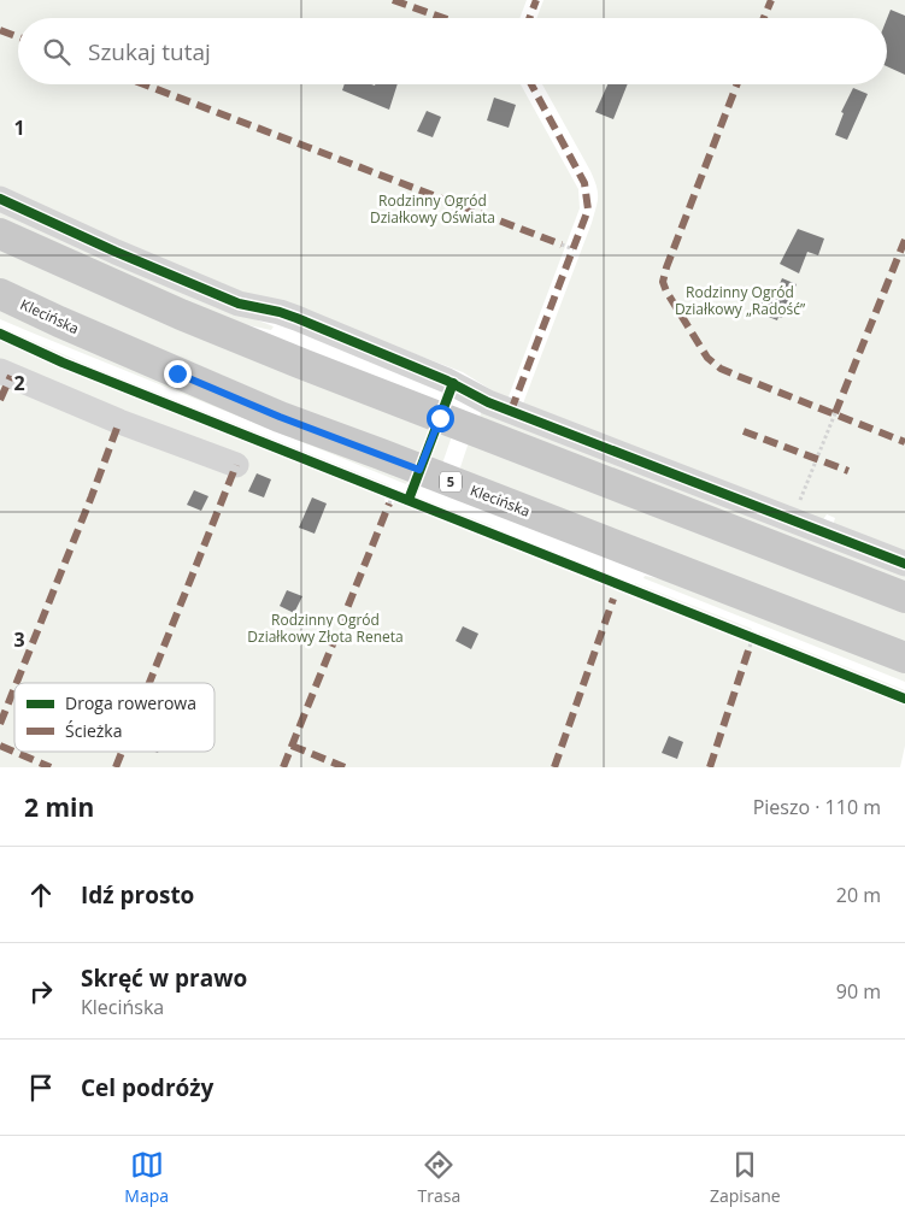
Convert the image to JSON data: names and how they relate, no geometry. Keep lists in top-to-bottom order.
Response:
{
  "streets": {
    "main road": ["Klecińska", "5"]
  },
  "parks": ["Rodzinny Ogród Działkowy Oświata", "Rodzinny Ogród Działkowy „Radość”", "Rodzinny Ogród Działkowy Złota Reneta"],
  "legend": ["Droga rowerowa", "Ścieżka"],
  "page": {
    "search": "Szukaj tutaj",
    "heading": ["2 min", "Pieszo · 110 m"],
    "list": [
      ["Idź prosto", "20 m"],
      ["Skręć w prawo", "Klecińska", "90 m"],
      "Cel podróży"
    ],
    "nav": ["Mapa", "Trasa", "Zapisane"]
  },
  "grid": {
    "rows": ["1", "2", "3"]
  }
}
